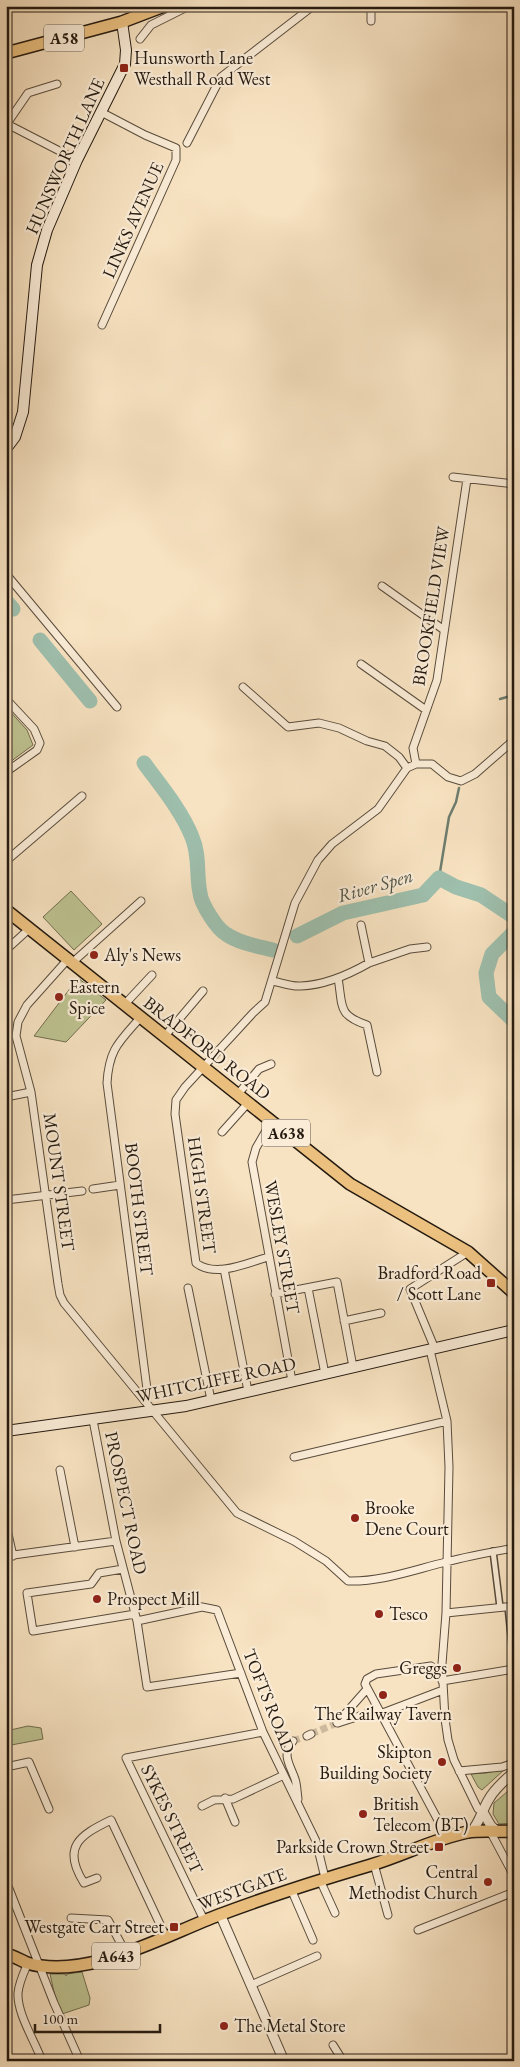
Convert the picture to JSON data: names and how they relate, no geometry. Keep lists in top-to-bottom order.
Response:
{
  "streets": {
    "main road": [
      "A58",
      "HUNSWORTH LANE",
      "BRADFORD ROAD",
      "A638",
      "WHITCLIFFE ROAD",
      "WESTGATE",
      "A643"
    ],
    "street": [
      "LINKS AVENUE",
      "BROOKFIELD VIEW",
      "MOUNT STREET",
      "HIGH STREET",
      "BOOTH STREET",
      "WESLEY STREET",
      "PROSPECT ROAD",
      "TOFTS ROAD",
      "SYKES STREET"
    ]
  },
  "crossings": [
    ["A58", "HUNSWORTH LANE"],
    ["HUNSWORTH LANE", "LINKS AVENUE"],
    ["BRADFORD ROAD", "MOUNT STREET"],
    ["BRADFORD ROAD", "HIGH STREET"],
    ["BRADFORD ROAD", "BOOTH STREET"],
    ["BRADFORD ROAD", "WESLEY STREET"],
    ["MOUNT STREET", "BOOTH STREET"],
    ["HIGH STREET", "WESLEY STREET"],
    ["WESLEY STREET", "WHITCLIFFE ROAD"],
    ["WHITCLIFFE ROAD", "PROSPECT ROAD"],
    ["PROSPECT ROAD", "TOFTS ROAD"],
    ["TOFTS ROAD", "SYKES STREET"],
    ["TOFTS ROAD", "WESTGATE"],
    ["SYKES STREET", "WESTGATE"],
    ["WESTGATE", "A643"]
  ],
  "water": ["River Spen"],
  "places": {
    "transit": [
      "Hunsworth Lane Westhall Road West",
      "Bradford Road / Scott Lane",
      "Parkside Crown Street",
      "Westgate Carr Street"
    ],
    "other": [
      "Aly's News",
      "Eastern Spice",
      "Brooke Dene Court",
      "Prospect Mill",
      "Tesco",
      "Greggs",
      "The Railway Tavern",
      "Skipton Building Society",
      "British Telecom (BT)",
      "Central Methodist Church",
      "The Metal Store"
    ]
  },
  "scale_bar": "100 m"
}
